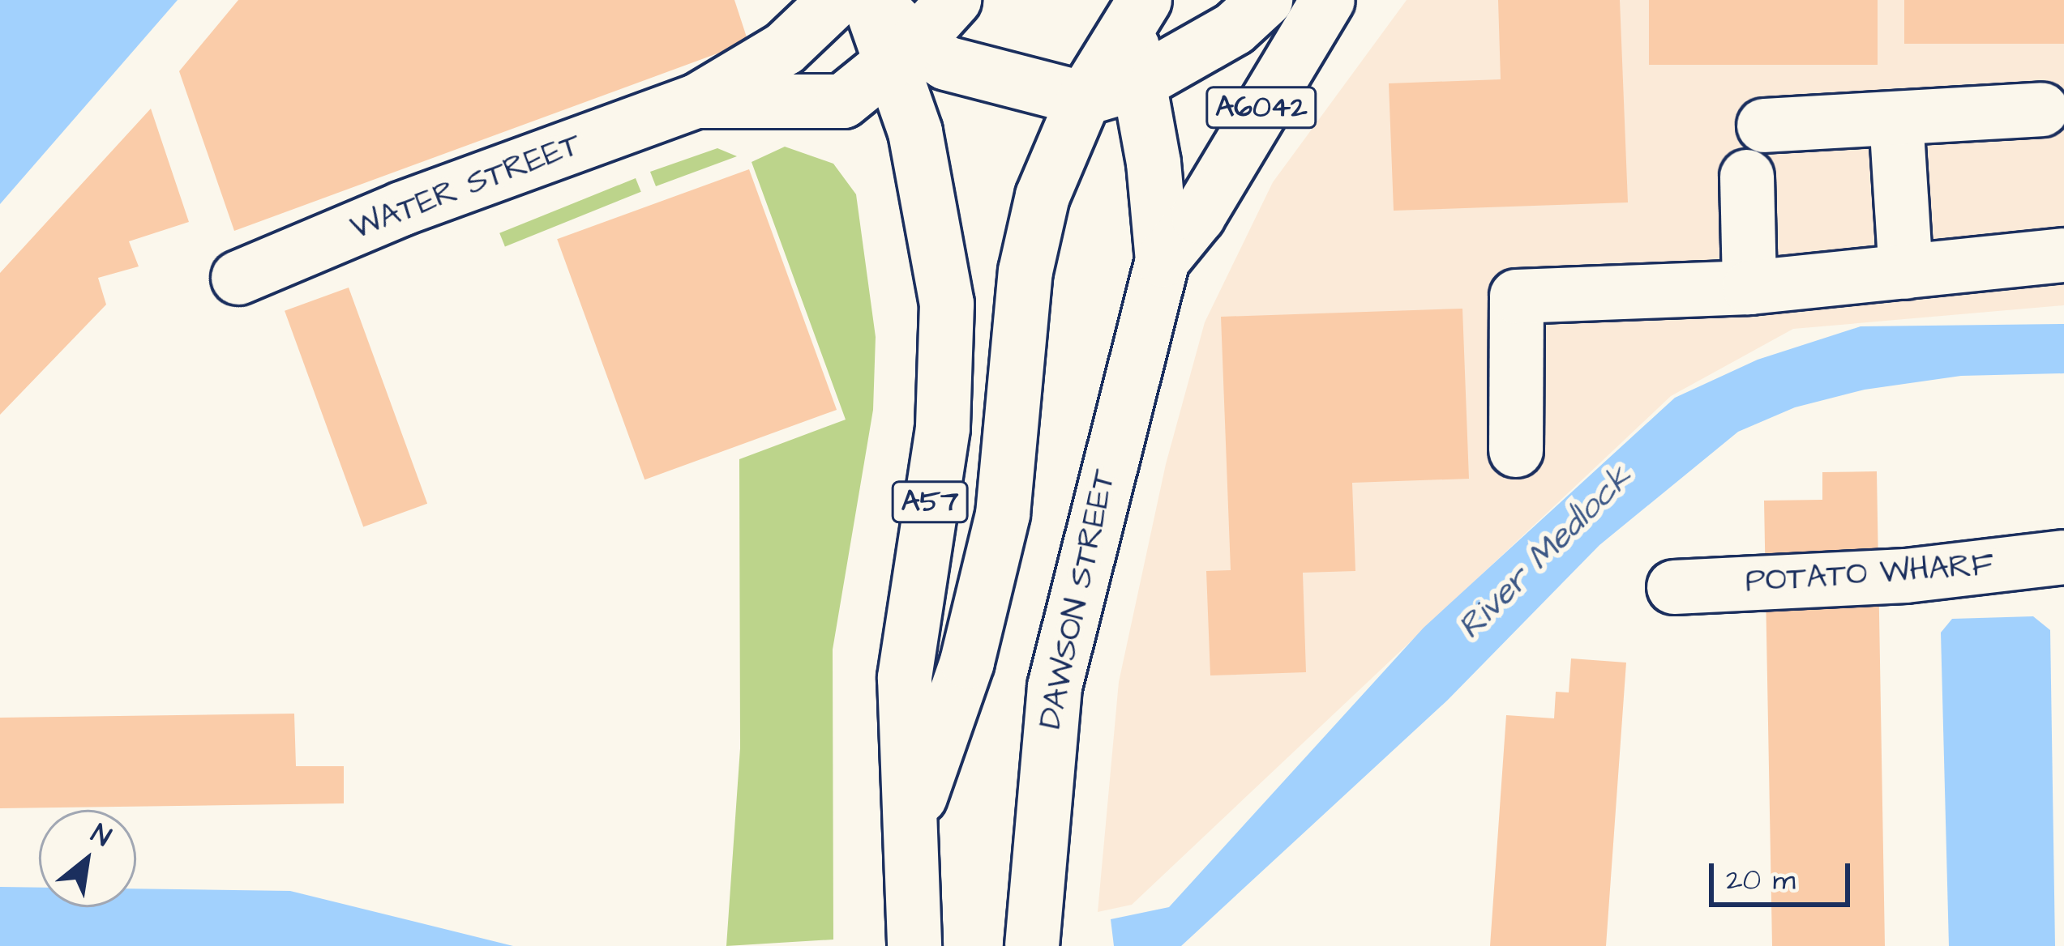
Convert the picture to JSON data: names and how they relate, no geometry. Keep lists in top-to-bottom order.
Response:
{
  "streets": {
    "main road": [
      "A6042",
      "WATER STREET",
      "A57",
      "POTATO WHARF",
      "DAWSON STREET"
    ]
  },
  "crossings": [
    ["A6042", "A57"],
    ["A6042", "DAWSON STREET"],
    ["WATER STREET", "A57"]
  ],
  "water": ["River Medlock"],
  "scale_bar": "20 m",
  "north": "top right"
}
